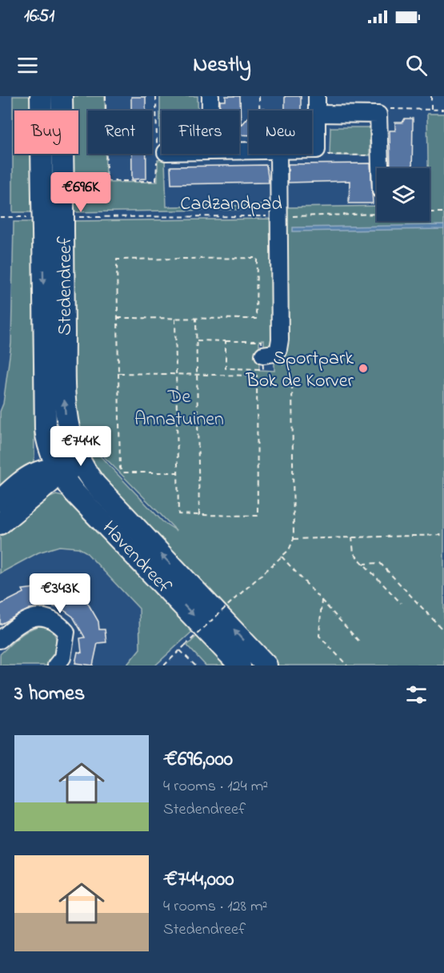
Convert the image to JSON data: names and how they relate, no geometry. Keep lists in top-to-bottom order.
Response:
{
  "streets": {
    "main road": ["Stedendreef", "Havendreef"],
    "path": ["Cadzandpad"]
  },
  "crossings": [
    ["Cadzandpad", "Stedendreef"],
    ["Stedendreef", "Havendreef"]
  ],
  "parks": ["De Annatuinen"],
  "places": ["Sportpark Bok de Korver"],
  "page": {
    "status": "16:51",
    "header": "Nestly",
    "chip": [
      "Buy",
      "Rent",
      "Filters",
      "New"
    ],
    "price": ["€696K", "€744K", "€343K"],
    "heading": "3 homes",
    "list": [
      {
        "name": "€696,000",
        "note": "4 rooms · 124 m² · Stedendreef"
      },
      {
        "name": "€744,000",
        "note": "4 rooms · 128 m² · Stedendreef"
      }
    ]
  }
}
